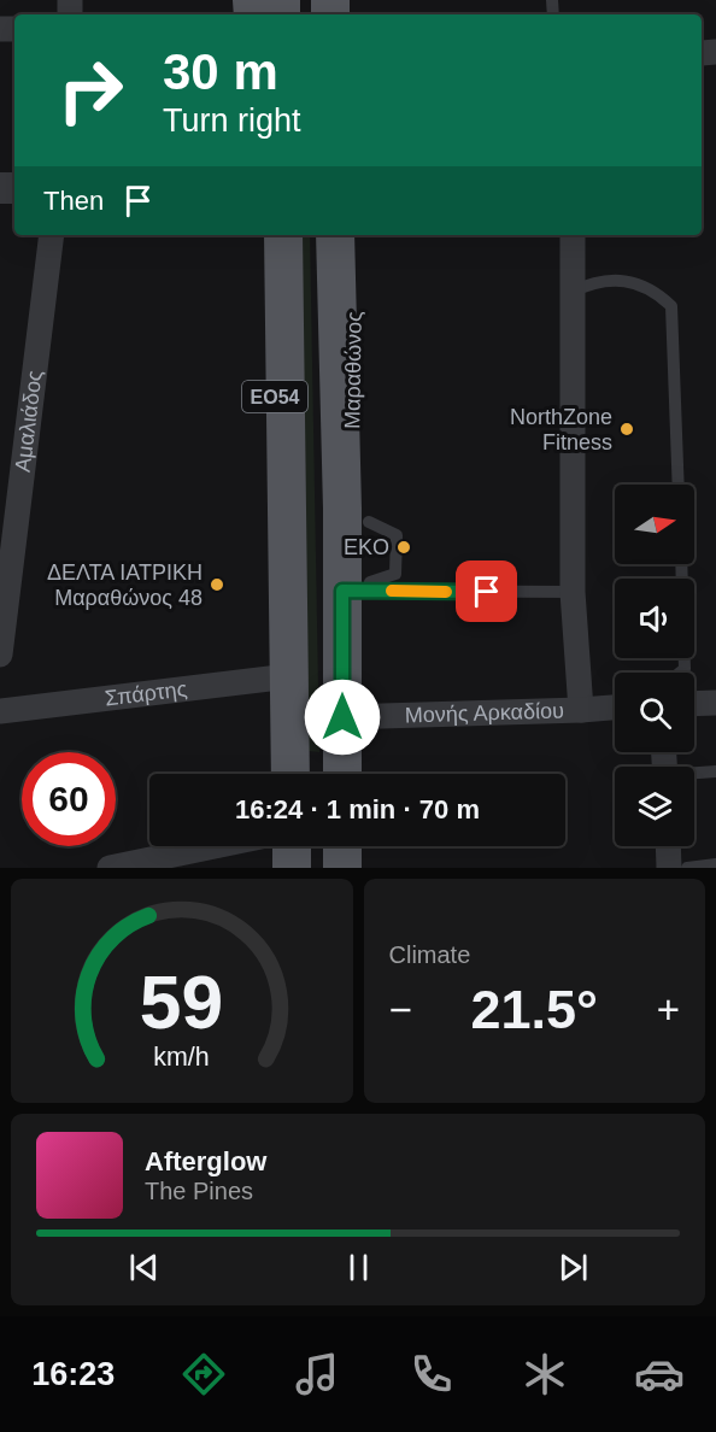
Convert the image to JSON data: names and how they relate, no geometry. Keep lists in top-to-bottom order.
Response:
{
  "streets": {
    "main road": ["Μαραθώνος", "ΕΟ54"],
    "street": ["Αμαλιάδος", "Σπάρτης", "Μονής Αρκαδίου"]
  },
  "crossings": [
    ["Μαραθώνος", "Μονής Αρκαδίου"],
    ["ΕΟ54", "Σπάρτης"]
  ],
  "places": ["NorthZone Fitness", "EKO", "ΔΕΛΤΑ ΙΑΤΡΙΚΗ Μαραθώνος 48"],
  "north": "right",
  "page": {
    "turn": ["30 m", "Turn right"],
    "then": "Then",
    "limit": "60",
    "trip": "16:24 · 1 min · 70 m",
    "tile": "Climate",
    "heat": ["−", "21.5°", "+"],
    "song": ["Afterglow", "The Pines"],
    "tabs": "16:23",
    "gauge": ["59", "km/h"]
  }
}
